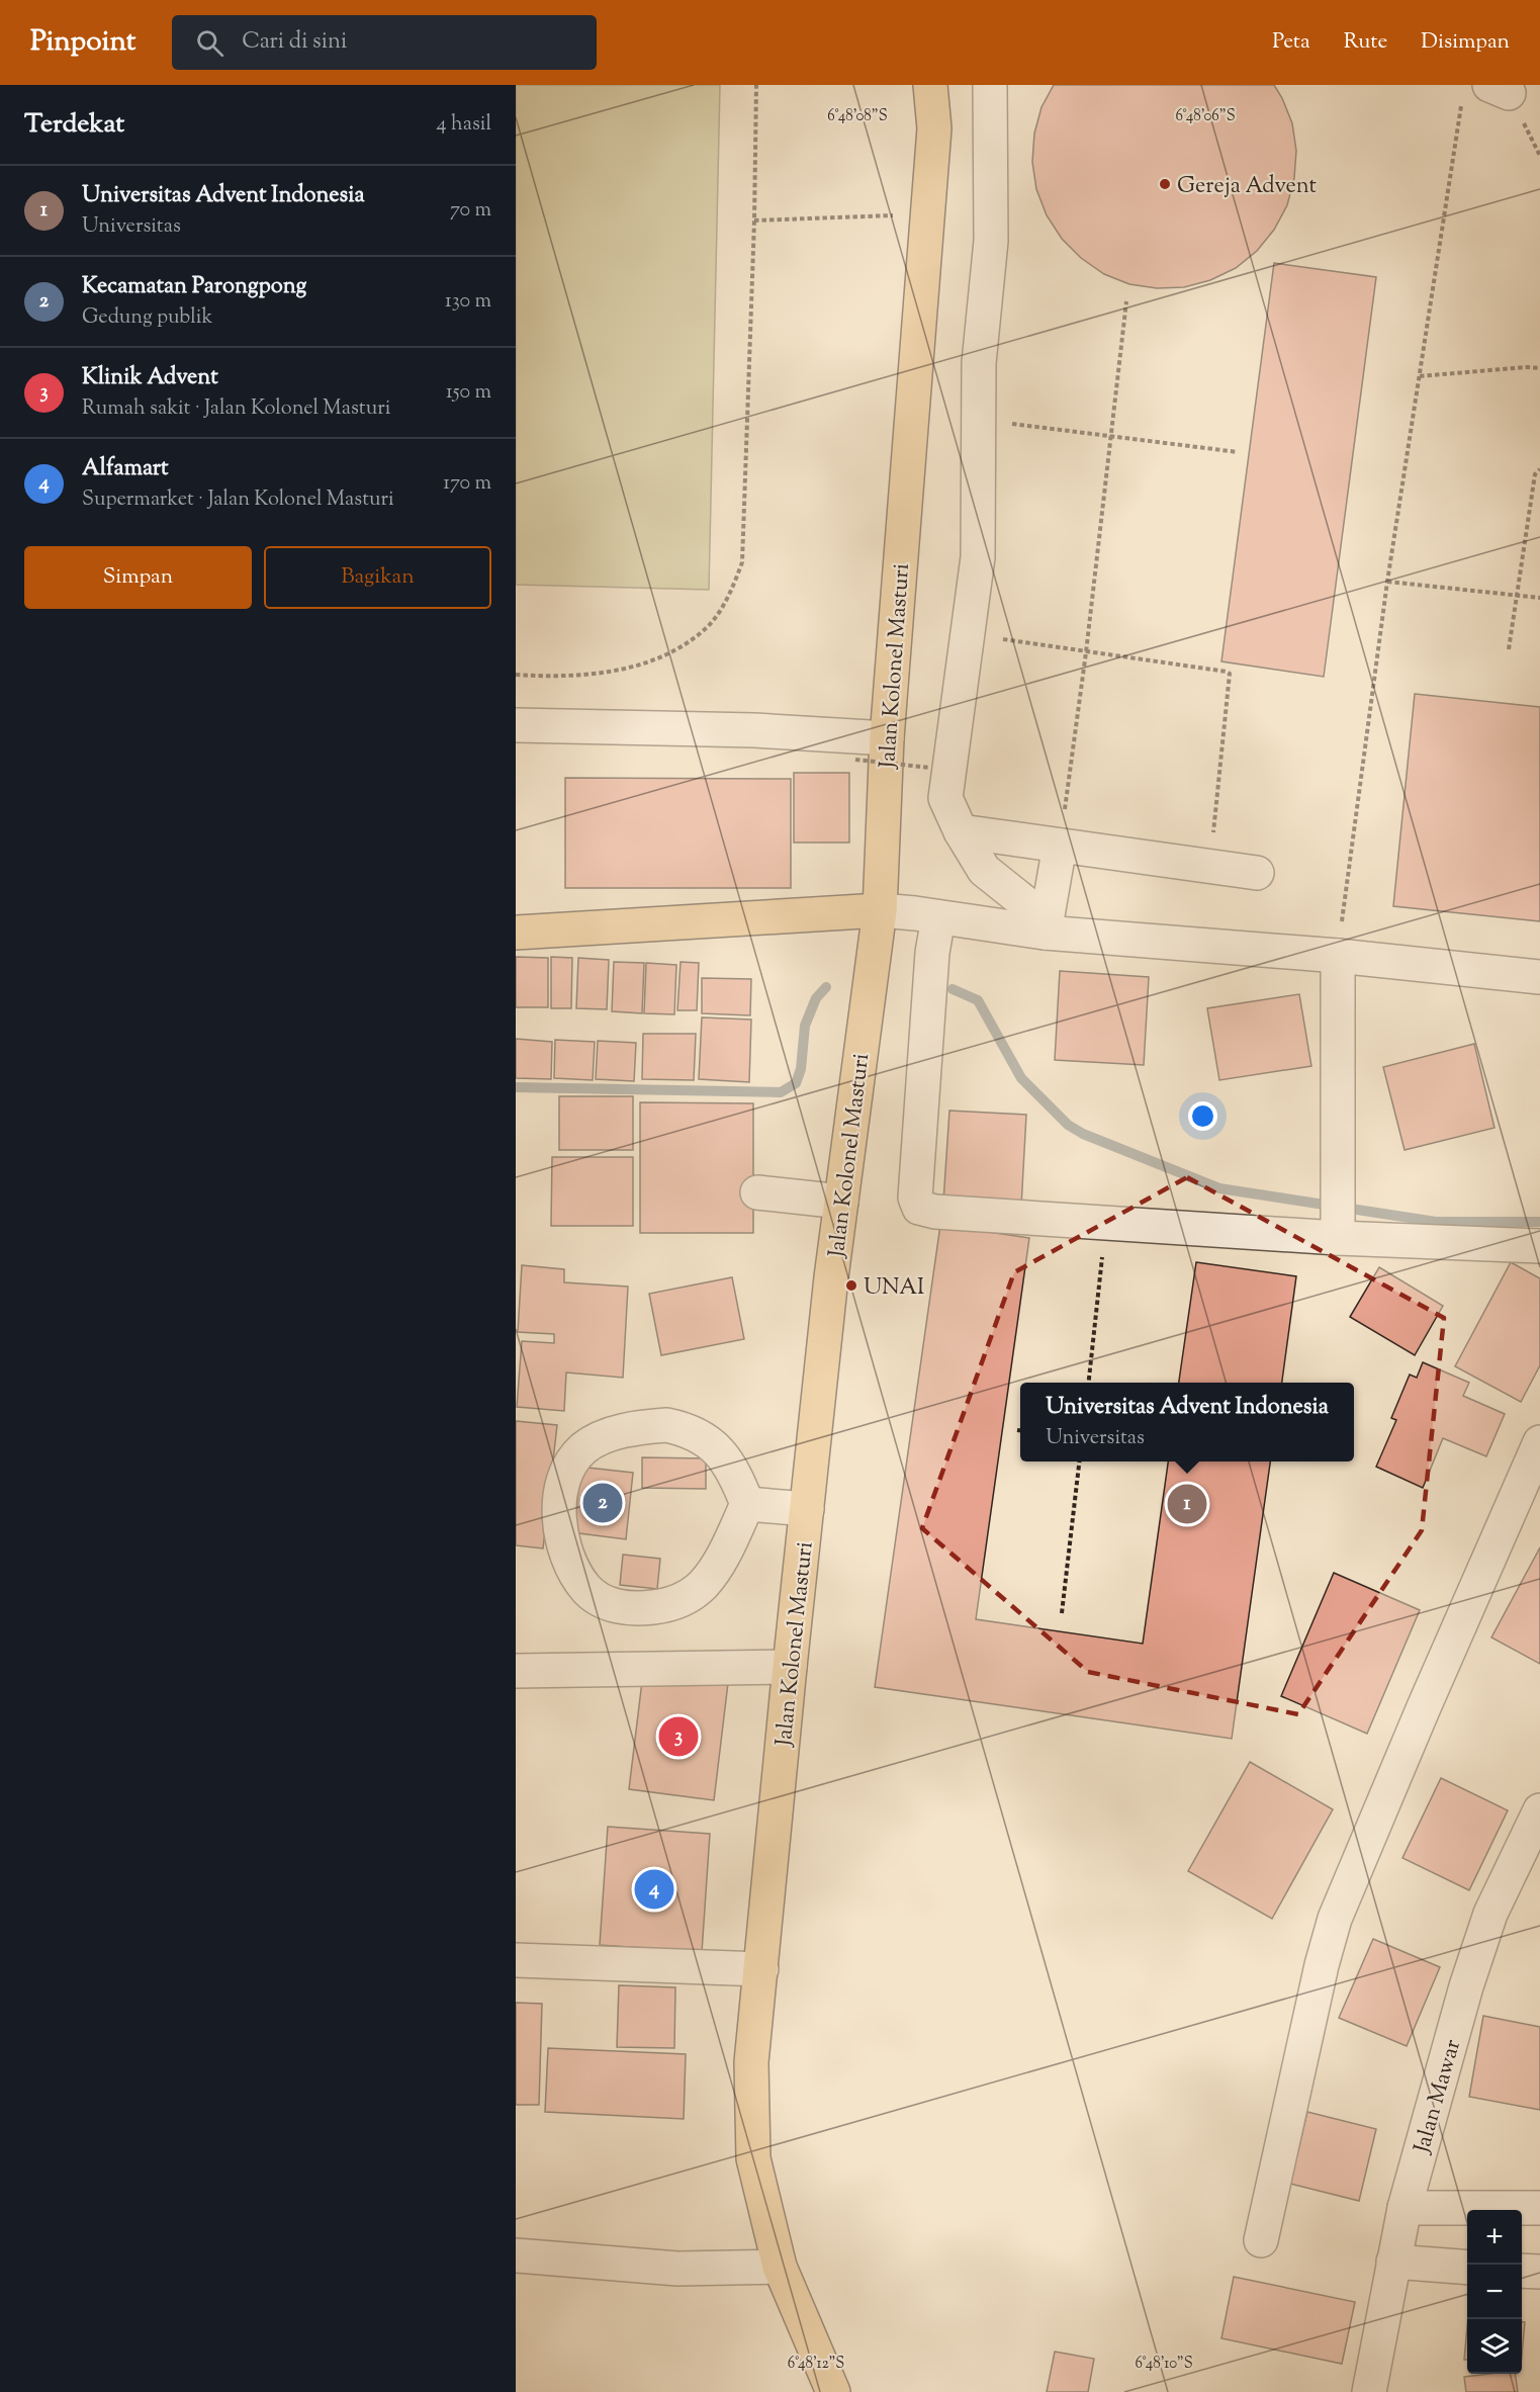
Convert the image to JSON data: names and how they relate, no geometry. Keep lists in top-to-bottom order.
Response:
{
  "streets": {
    "main road": ["Jalan Kolonel Masturi"],
    "street": ["Jalan Mawar"]
  },
  "places": ["Gereja Advent", "UNAI"],
  "page": {
    "header": "Pinpoint",
    "search": "Cari di sini",
    "nav": ["Peta", "Rute", "Disimpan"],
    "heading": ["Terdekat", "4 hasil"],
    "list": [
      {
        "mark": "1",
        "name": "Universitas Advent Indonesia",
        "note": "Universitas",
        "value": "70 m"
      },
      {
        "mark": "2",
        "name": "Kecamatan Parongpong",
        "note": "Gedung publik",
        "value": "130 m"
      },
      {
        "mark": "3",
        "name": "Klinik Advent",
        "note": "Rumah sakit · Jalan Kolonel Masturi",
        "value": "150 m"
      },
      {
        "mark": "4",
        "name": "Alfamart",
        "note": "Supermarket · Jalan Kolonel Masturi",
        "value": "170 m"
      }
    ],
    "buttons": ["Simpan", "Bagikan"],
    "popup": ["Universitas Advent Indonesia", "Universitas"],
    "pins": [
      "2",
      "1",
      "3",
      "4"
    ],
    "map_buttons": ["+", "−"]
  },
  "coordinates": [
    "6°48'08\"S",
    "6°48'06\"S",
    "6°48'12\"S",
    "6°48'10\"S"
  ]
}
